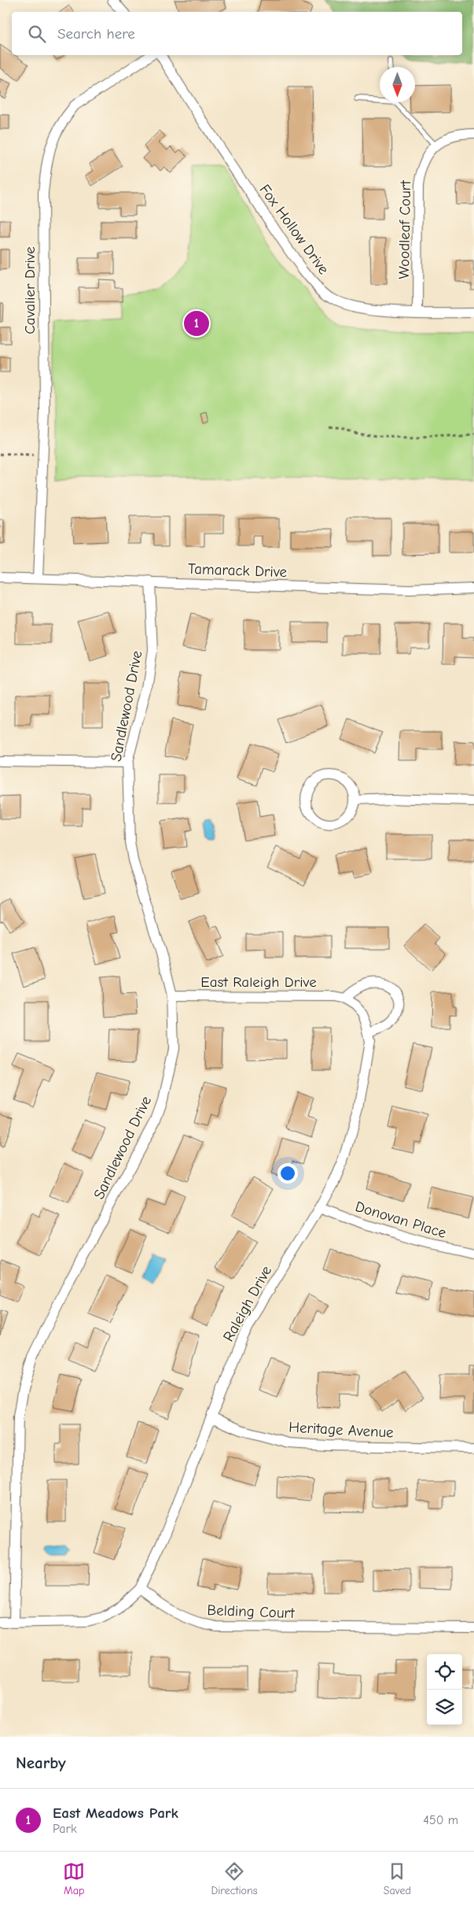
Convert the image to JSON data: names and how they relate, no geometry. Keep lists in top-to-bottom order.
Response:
{
  "streets": {
    "street": [
      "Fox Hollow Drive",
      "Woodleaf Court",
      "Cavalier Drive",
      "Tamarack Drive",
      "Sandlewood Drive",
      "East Raleigh Drive",
      "Donovan Place",
      "Raleigh Drive",
      "Heritage Avenue",
      "Belding Court"
    ]
  },
  "crossings": [
    ["Fox Hollow Drive", "Woodleaf Court"],
    ["Cavalier Drive", "Tamarack Drive"],
    ["Tamarack Drive", "Sandlewood Drive"],
    ["Sandlewood Drive", "East Raleigh Drive"],
    ["East Raleigh Drive", "Raleigh Drive"],
    ["Donovan Place", "Raleigh Drive"],
    ["Raleigh Drive", "Heritage Avenue"],
    ["Raleigh Drive", "Belding Court"]
  ],
  "north": "bottom",
  "page": {
    "search": "Search here",
    "pins": "1",
    "heading": "Nearby",
    "list": [
      {
        "mark": "1",
        "name": "East Meadows Park",
        "note": "Park",
        "value": "450 m"
      }
    ],
    "nav": ["Map", "Directions", "Saved"]
  }
}
